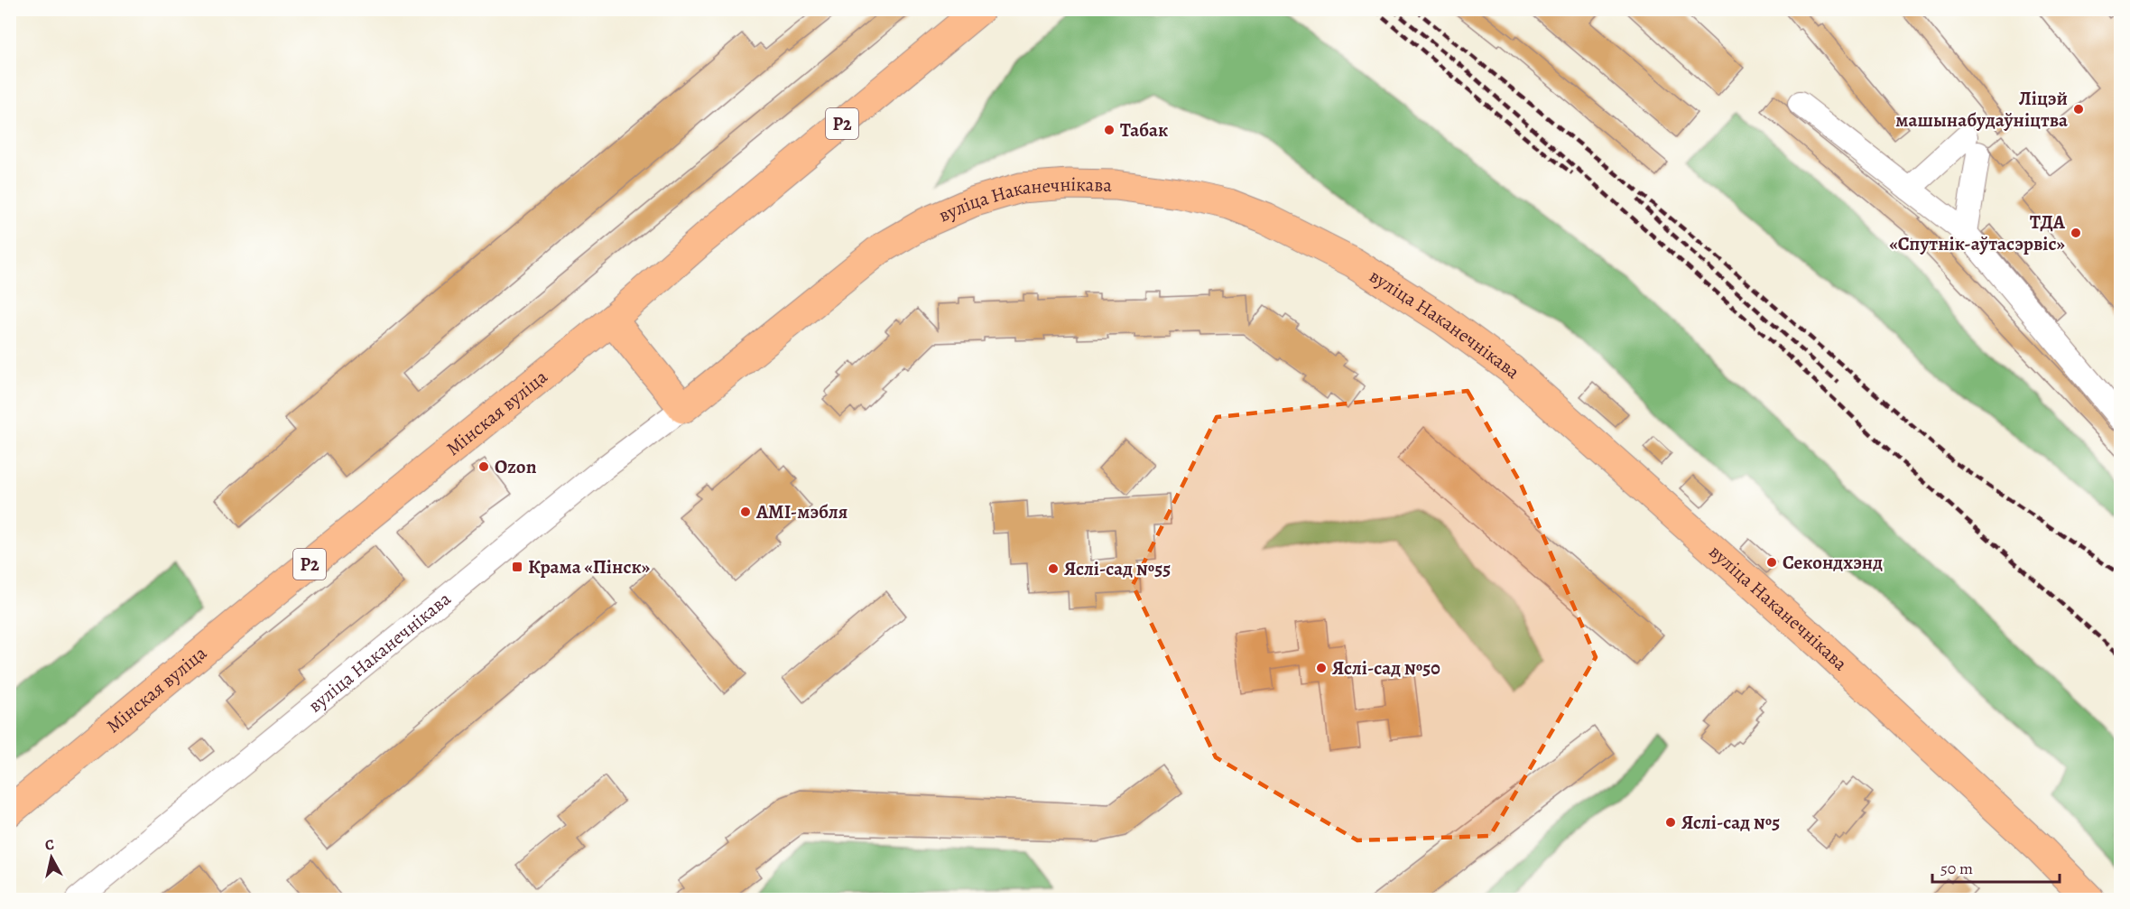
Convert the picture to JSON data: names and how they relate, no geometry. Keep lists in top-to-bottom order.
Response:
{
  "streets": {
    "main road": ["Р2", "вуліца Наканечнікава", "Мінская вуліца"]
  },
  "places": {
    "other": [
      "Ліцэй машынабудаўніцтва",
      "Табак",
      "ТДА «Спутнік-аўтасэрвіс»",
      "Ozon",
      "AMI-мэбля",
      "Секондхэнд",
      "Яслі-сад №55",
      "Яслі-сад №50",
      "Яслі-сад №5"
    ],
    "transit": ["Крама «Пінск»"]
  },
  "scale_bar": "50 m",
  "north": "top"
}
